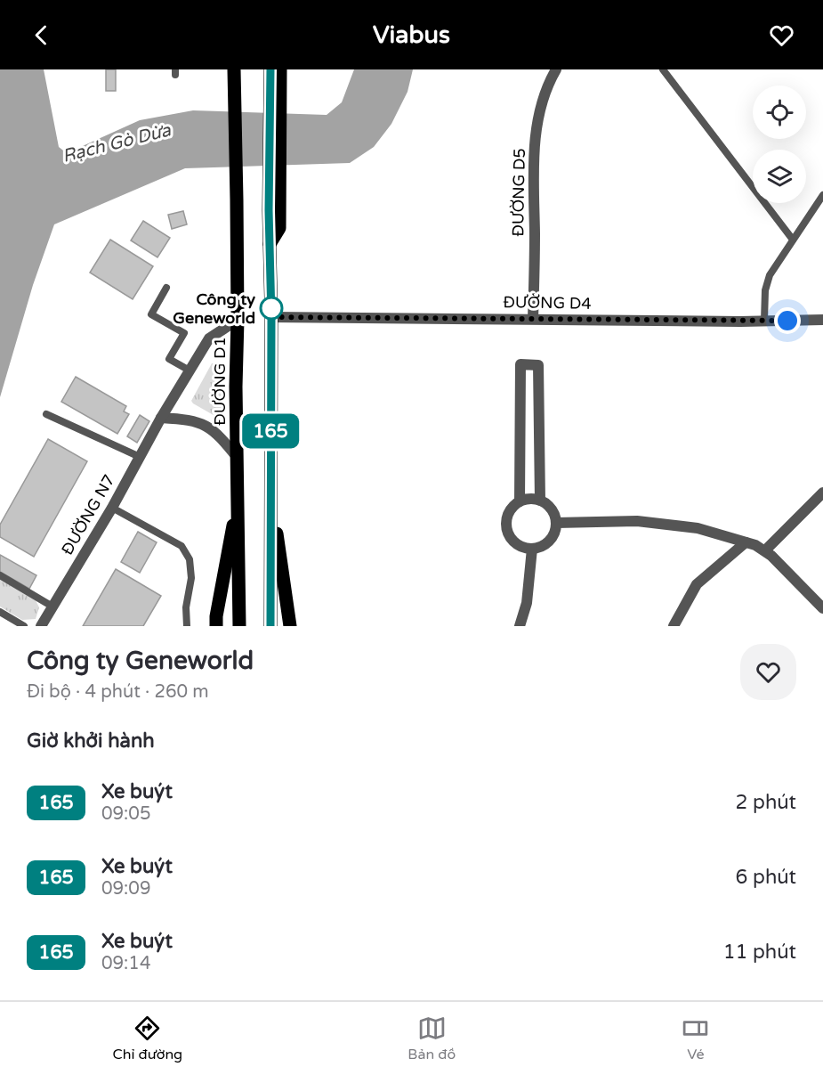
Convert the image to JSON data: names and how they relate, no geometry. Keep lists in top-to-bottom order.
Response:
{
  "streets": {
    "main road": ["ĐƯỜNG D1"],
    "street": ["ĐƯỜNG D5", "ĐƯỜNG D4", "ĐƯỜNG N7"]
  },
  "crossings": [
    ["ĐƯỜNG D5", "ĐƯỜNG D4"],
    ["ĐƯỜNG D1", "ĐƯỜNG N7"]
  ],
  "water": ["Rạch Gò Dừa"],
  "places": ["Công ty Geneworld"],
  "lines": ["bus line 165"],
  "page": {
    "header": "Viabus",
    "on_map": "165",
    "heading": [
      ["Công ty Geneworld", "Đi bộ · 4 phút · 260 m"],
      "Giờ khởi hành"
    ],
    "list": [
      {
        "mark": "165",
        "name": "Xe buýt",
        "note": "09:05",
        "value": "2 phút"
      },
      {
        "mark": "165",
        "name": "Xe buýt",
        "note": "09:09",
        "value": "6 phút"
      },
      {
        "mark": "165",
        "name": "Xe buýt",
        "note": "09:14",
        "value": "11 phút"
      }
    ],
    "tabs": ["Chỉ đường", "Bản đồ", "Vé"]
  }
}
